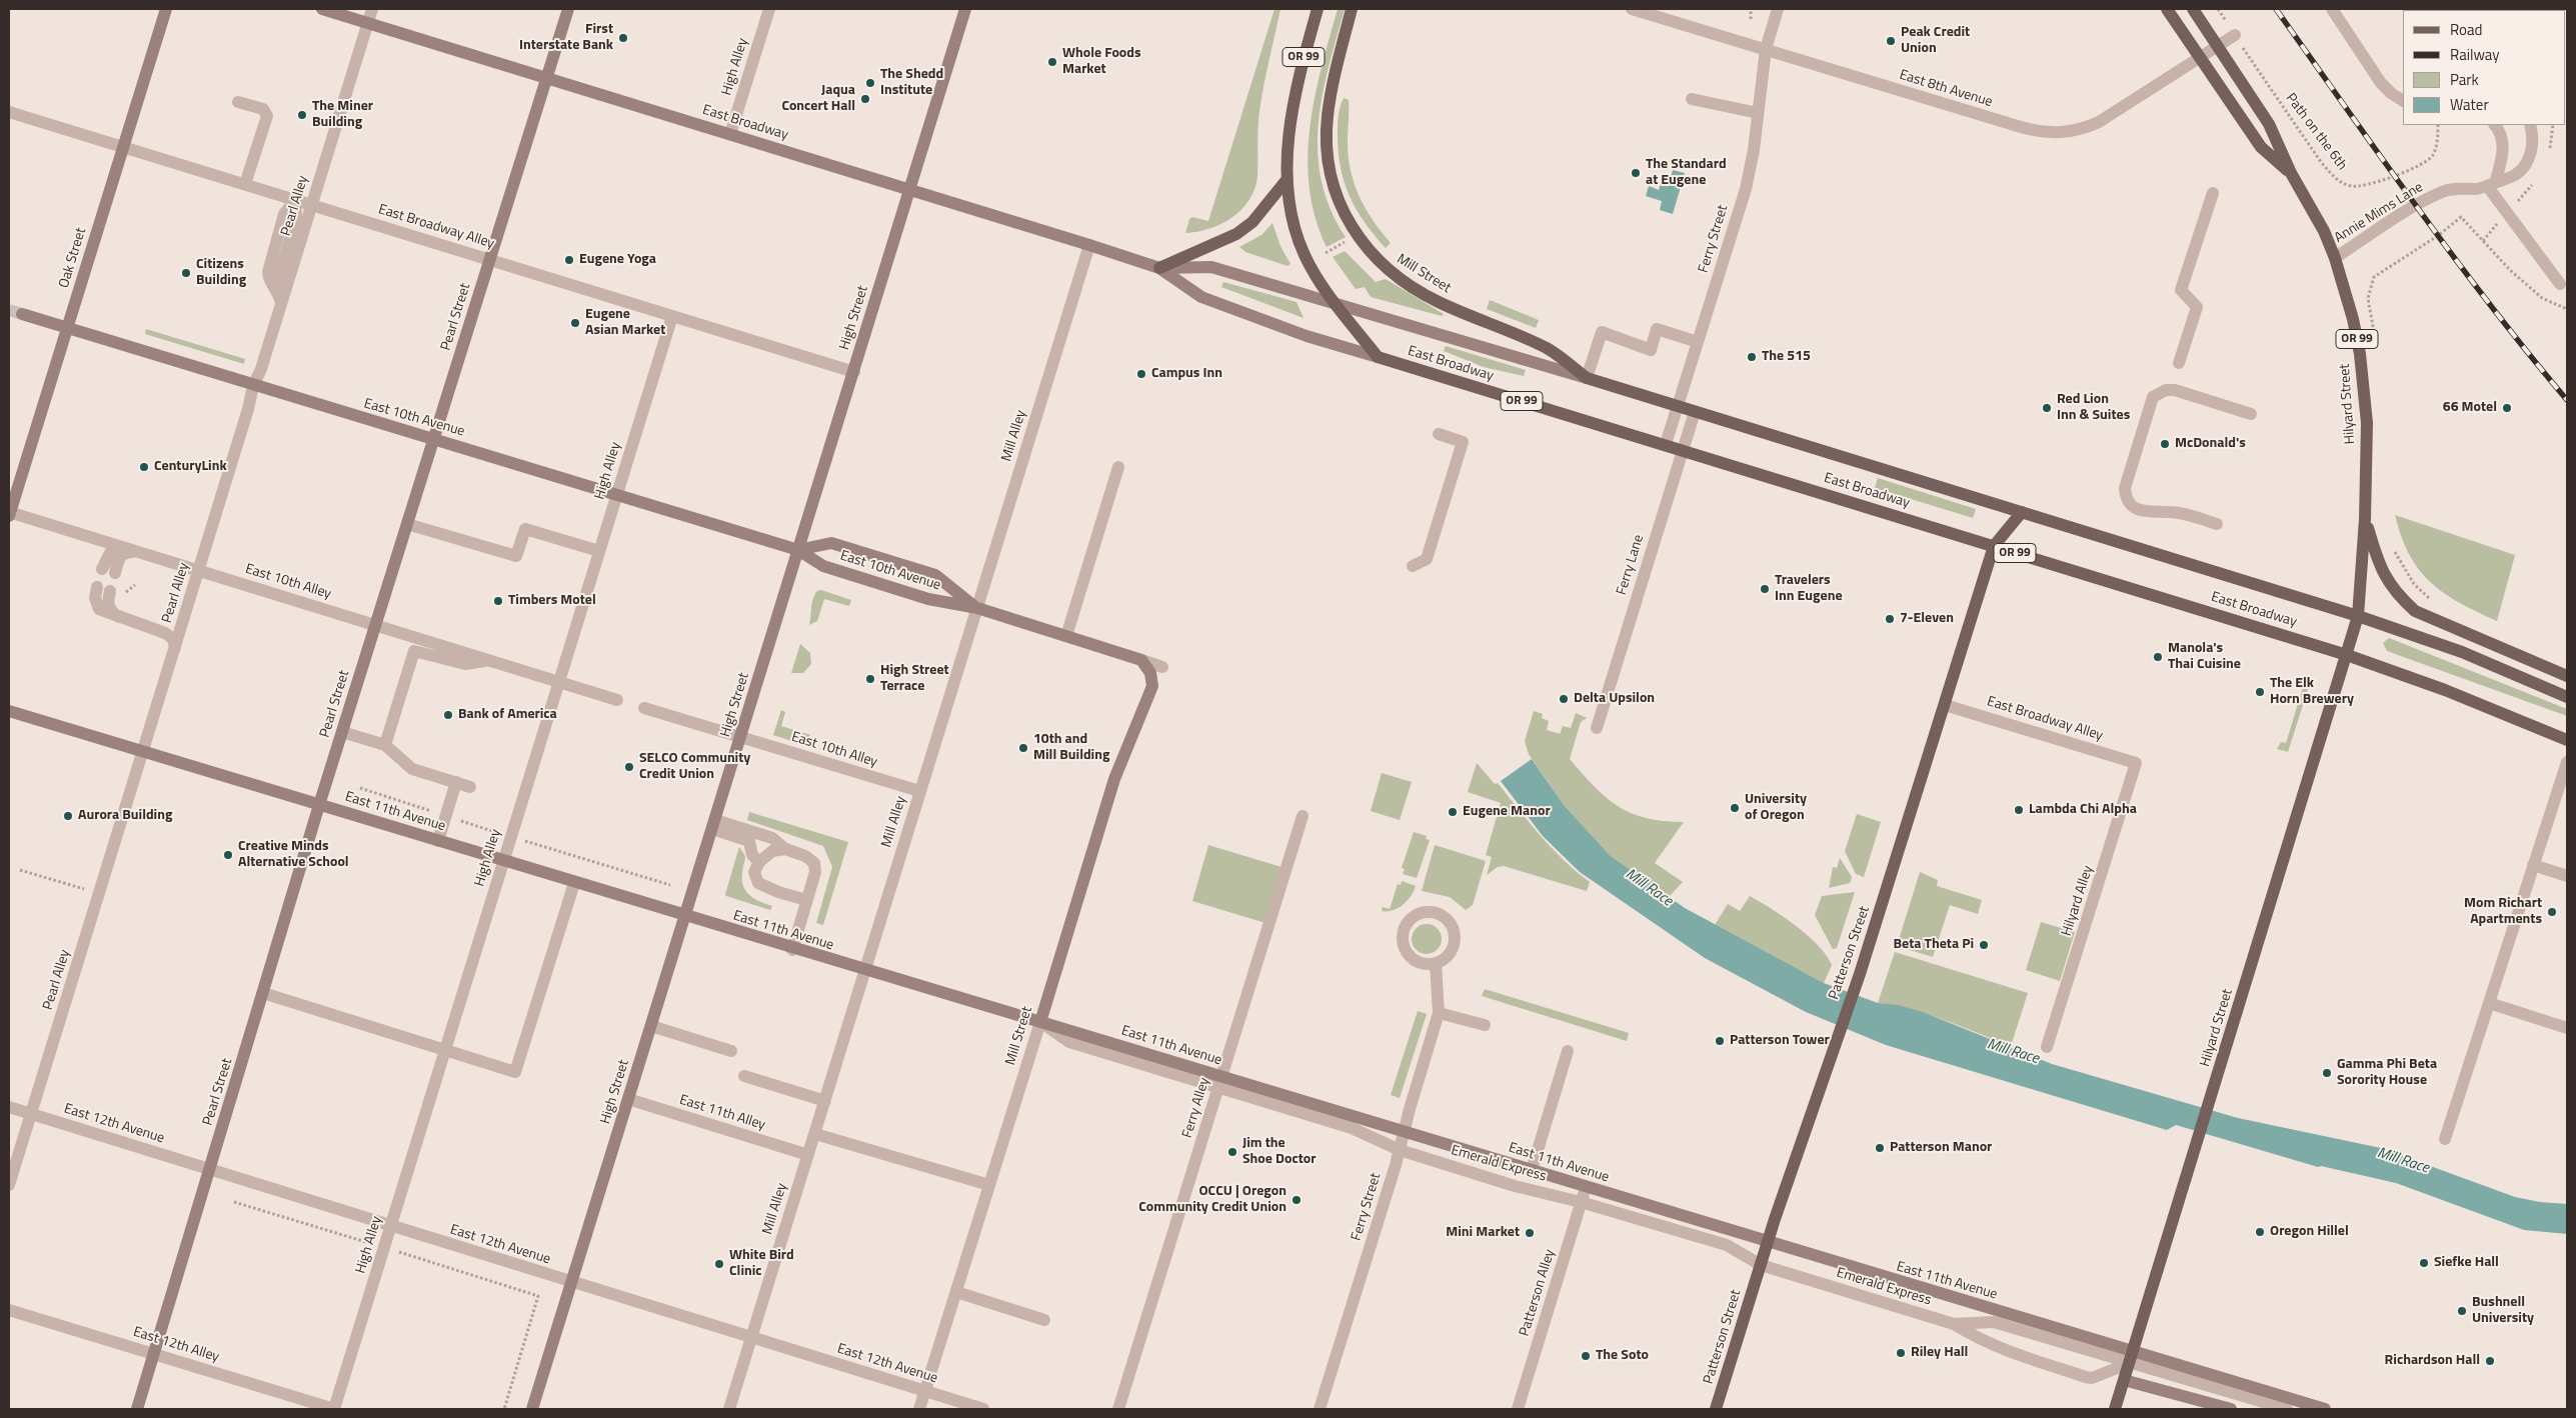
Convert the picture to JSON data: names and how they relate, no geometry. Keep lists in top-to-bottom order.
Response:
{
  "streets": {
    "main road": [
      "OR 99",
      "East Broadway",
      "Oak Street",
      "Mill Street",
      "Pearl Street",
      "High Street",
      "Hilyard Street",
      "East 10th Avenue",
      "East 11th Avenue",
      "Patterson Street"
    ],
    "street": [
      "High Alley",
      "East 8th Avenue",
      "Pearl Alley",
      "Annie Mims Lane",
      "East Broadway Alley",
      "Ferry Street",
      "Mill Alley",
      "Ferry Lane",
      "East 10th Alley",
      "Hilyard Alley",
      "Ferry Alley",
      "East 11th Alley",
      "East 12th Avenue",
      "Emerald Express",
      "Patterson Alley",
      "East 12th Alley"
    ],
    "path": ["Path on the 6th"]
  },
  "crossings": [
    ["OR 99", "East 8th Avenue"],
    ["OR 99", "East Broadway"],
    ["OR 99", "Hilyard Street"],
    ["High Alley", "East Broadway"],
    ["High Alley", "East Broadway Alley"],
    ["High Alley", "East 10th Avenue"],
    ["High Alley", "East 10th Alley"],
    ["High Alley", "East 11th Avenue"],
    ["High Alley", "East 12th Avenue"],
    ["High Alley", "East 12th Alley"],
    ["East 8th Avenue", "Path on the 6th"],
    ["East 8th Avenue", "Ferry Street"],
    ["East 8th Avenue", "Hilyard Street"],
    ["East Broadway", "Pearl Alley"],
    ["East Broadway", "Ferry Street"],
    ["East Broadway", "Mill Street"],
    ["East Broadway", "Pearl Street"],
    ["East Broadway", "High Street"],
    ["East Broadway", "Hilyard Street"],
    ["East Broadway", "Mill Alley"],
    ["East Broadway", "Ferry Lane"],
    ["East Broadway", "Patterson Street"],
    ["Pearl Alley", "East Broadway Alley"],
    ["Pearl Alley", "East 10th Avenue"],
    ["Pearl Alley", "East 10th Alley"],
    ["Pearl Alley", "East 11th Avenue"],
    ["Pearl Alley", "East 12th Avenue"],
    ["Annie Mims Lane", "Hilyard Street"],
    ["East Broadway Alley", "Oak Street"],
    ["East Broadway Alley", "Pearl Street"],
    ["East Broadway Alley", "High Street"],
    ["East Broadway Alley", "Hilyard Alley"],
    ["East Broadway Alley", "Patterson Street"],
    ["Ferry Street", "East 11th Avenue"],
    ["Ferry Street", "Emerald Express"],
    ["Oak Street", "East 10th Avenue"],
    ["Oak Street", "East 10th Alley"],
    ["Mill Street", "East 10th Avenue"],
    ["Mill Street", "East 11th Avenue"],
    ["Mill Street", "East 12th Avenue"],
    ["Pearl Street", "East 10th Avenue"],
    ["Pearl Street", "East 10th Alley"],
    ["Pearl Street", "East 11th Avenue"],
    ["Pearl Street", "East 12th Avenue"],
    ["Pearl Street", "East 12th Alley"],
    ["High Street", "East 10th Avenue"],
    ["High Street", "East 10th Alley"],
    ["High Street", "East 11th Avenue"],
    ["High Street", "East 11th Alley"],
    ["High Street", "East 12th Avenue"],
    ["Hilyard Street", "East 11th Avenue"],
    ["Hilyard Street", "Emerald Express"],
    ["East 10th Avenue", "Mill Alley"],
    ["Mill Alley", "East 10th Alley"],
    ["Mill Alley", "East 11th Avenue"],
    ["Mill Alley", "East 11th Alley"],
    ["Mill Alley", "East 12th Avenue"],
    ["East 11th Avenue", "Patterson Street"],
    ["East 11th Avenue", "Ferry Alley"],
    ["East 11th Avenue", "Emerald Express"],
    ["East 11th Avenue", "Patterson Alley"],
    ["Patterson Street", "Emerald Express"],
    ["Ferry Alley", "Emerald Express"],
    ["Emerald Express", "Patterson Alley"]
  ],
  "water": ["Mill Race"],
  "places": [
    "First Interstate Bank",
    "Peak Credit Union",
    "Whole Foods Market",
    "The Shedd Institute",
    "Jaqua Concert Hall",
    "The Miner Building",
    "The Standard at Eugene",
    "Eugene Yoga",
    "Citizens Building",
    "Eugene Asian Market",
    "The 515",
    "Campus Inn",
    "Red Lion Inn & Suites",
    "66 Motel",
    "McDonald's",
    "CenturyLink",
    "Travelers Inn Eugene",
    "Timbers Motel",
    "7-Eleven",
    "Manola's Thai Cuisine",
    "High Street Terrace",
    "The Elk Horn Brewery",
    "Delta Upsilon",
    "Bank of America",
    "10th and Mill Building",
    "SELCO Community Credit Union",
    "University of Oregon",
    "Lambda Chi Alpha",
    "Eugene Manor",
    "Aurora Building",
    "Creative Minds Alternative School",
    "Mom Richart Apartments",
    "Beta Theta Pi",
    "Patterson Tower",
    "Gamma Phi Beta Sorority House",
    "Patterson Manor",
    "Jim the Shoe Doctor",
    "OCCU | Oregon Community Credit Union",
    "Oregon Hillel",
    "Mini Market",
    "Siefke Hall",
    "White Bird Clinic",
    "Bushnell University",
    "Riley Hall",
    "The Soto",
    "Richardson Hall"
  ],
  "legend": [
    "Road",
    "Railway",
    "Park",
    "Water"
  ]
}
